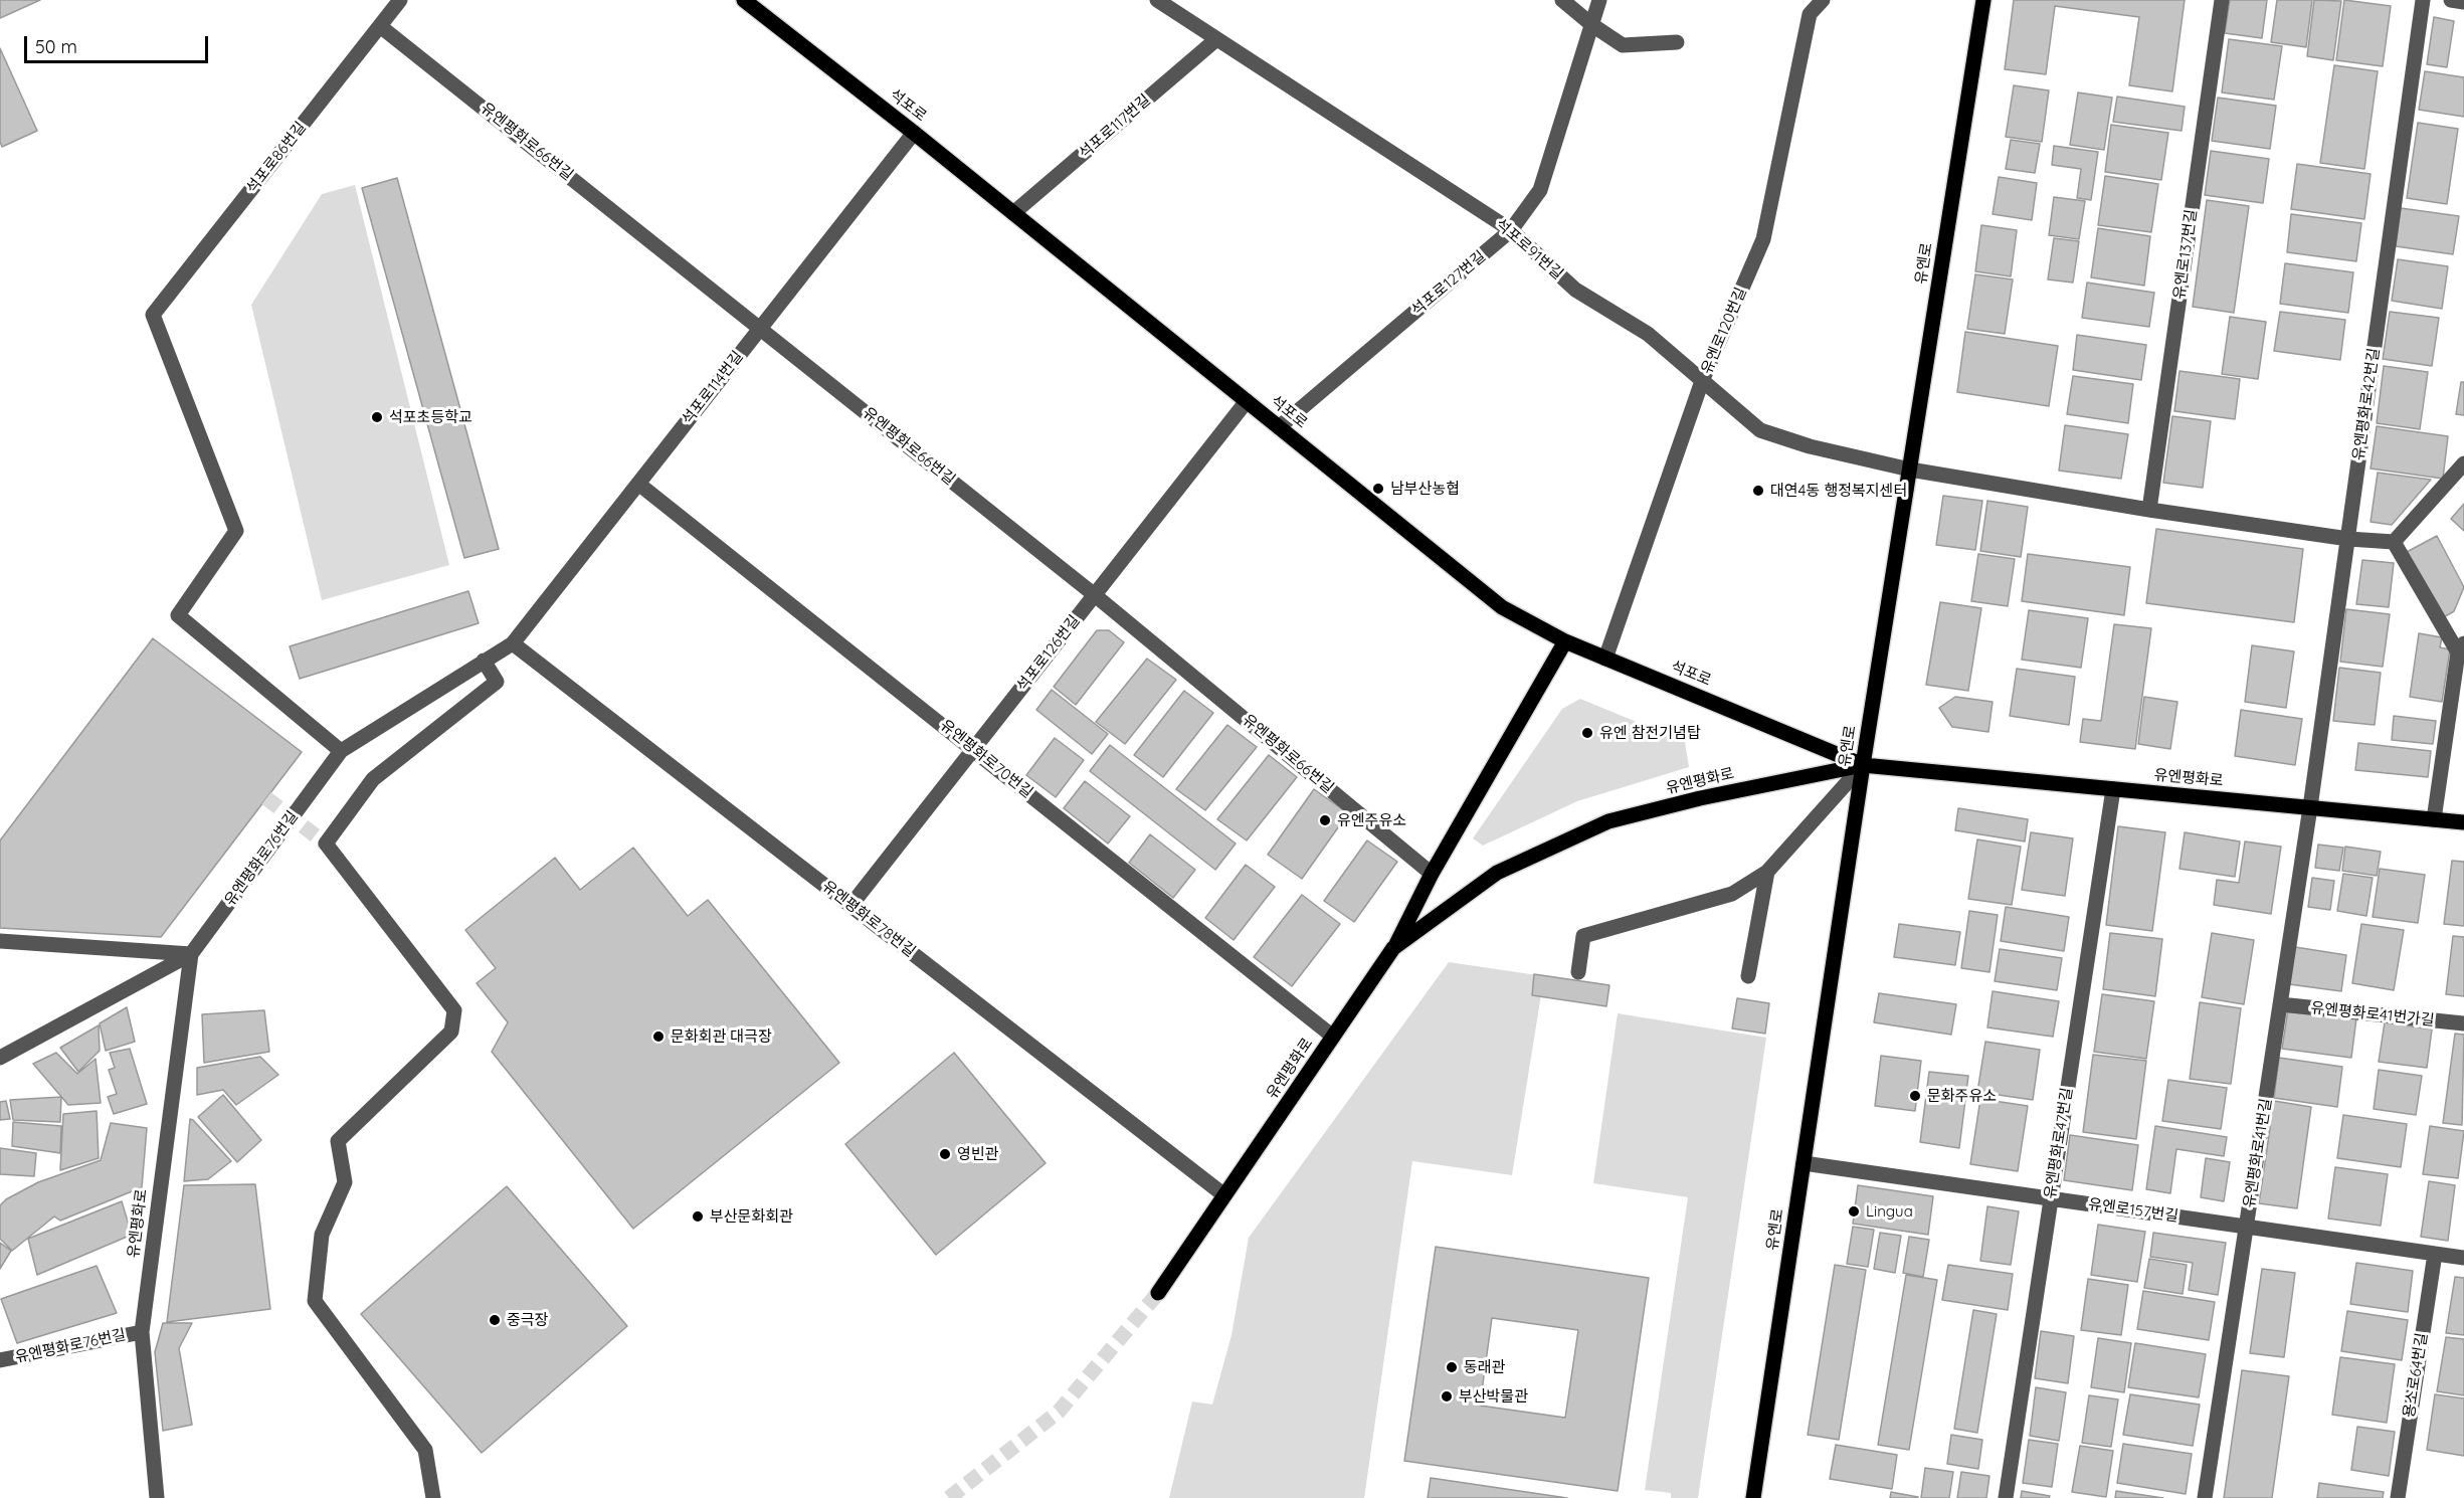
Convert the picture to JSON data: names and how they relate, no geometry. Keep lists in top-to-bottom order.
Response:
{
  "streets": {
    "main road": ["석포로", "유엔로", "유엔평화로"],
    "street": [
      "석포로117번길",
      "유엔평화로66번길",
      "석포로86번길",
      "석포로91번길",
      "유엔로137번길",
      "석포로127번길",
      "유엔로120번길",
      "석포로114번길",
      "유엔평화로42번길",
      "석포로126번길",
      "유엔평화로70번길",
      "유엔평화로76번길",
      "유엔평화로78번길",
      "유엔평화로41번가길",
      "유엔평화로47번길",
      "유엔평화로41번길",
      "유엔로157번길",
      "용소로64번길"
    ]
  },
  "crossings": [
    ["석포로", "석포로117번길"],
    ["석포로", "유엔로"],
    ["석포로", "석포로127번길"],
    ["석포로", "유엔로120번길"],
    ["석포로", "석포로114번길"],
    ["석포로", "석포로126번길"],
    ["석포로", "유엔평화로"],
    ["석포로117번길", "석포로91번길"],
    ["유엔평화로66번길", "석포로86번길"],
    ["유엔평화로66번길", "석포로114번길"],
    ["유엔평화로66번길", "석포로126번길"],
    ["석포로86번길", "유엔평화로76번길"],
    ["석포로91번길", "유엔로"],
    ["석포로91번길", "석포로127번길"],
    ["석포로91번길", "유엔로120번길"],
    ["유엔로", "유엔평화로"],
    ["유엔로", "유엔로157번길"],
    ["석포로114번길", "유엔평화로70번길"],
    ["석포로114번길", "유엔평화로76번길"],
    ["석포로114번길", "유엔평화로78번길"],
    ["유엔평화로42번길", "유엔평화로"],
    ["유엔평화로42번길", "유엔평화로41번길"],
    ["석포로126번길", "유엔평화로70번길"],
    ["석포로126번길", "유엔평화로78번길"],
    ["유엔평화로70번길", "유엔평화로"],
    ["유엔평화로", "유엔평화로76번길"],
    ["유엔평화로", "유엔평화로78번길"],
    ["유엔평화로", "유엔평화로47번길"],
    ["유엔평화로", "유엔평화로41번길"],
    ["유엔평화로76번길", "유엔평화로78번길"],
    ["유엔평화로41번가길", "유엔평화로41번길"],
    ["유엔평화로47번길", "유엔로157번길"],
    ["유엔평화로41번길", "유엔로157번길"],
    ["유엔로157번길", "용소로64번길"]
  ],
  "places": [
    "석포초등학교",
    "남부산농협",
    "대연4동 행정복지센터",
    "유엔 참전기념탑",
    "유엔주유소",
    "문화회관 대극장",
    "문화주유소",
    "영빈관",
    "Lingua",
    "부산문화회관",
    "중극장",
    "동래관",
    "부산박물관"
  ],
  "scale_bar": "50 m"
}
